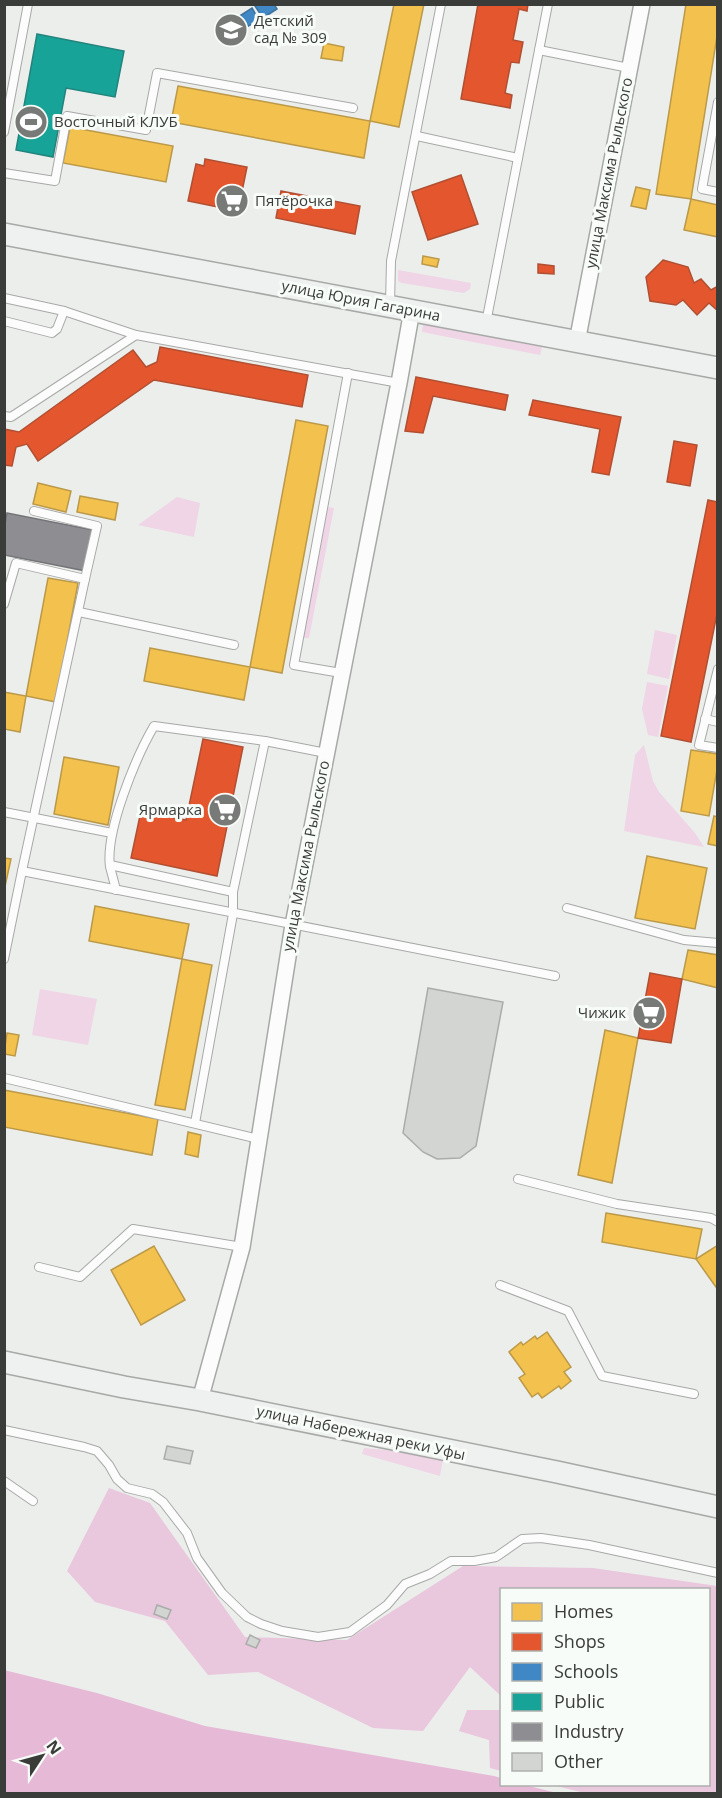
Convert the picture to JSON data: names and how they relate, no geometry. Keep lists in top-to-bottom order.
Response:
{
  "streets": {
    "main road": ["улица Юрия Гагарина", "улица Набережная реки Уфы"],
    "street": ["улица Максима Рыльского"]
  },
  "crossings": [
    ["улица Максима Рыльского", "улица Юрия Гагарина"],
    ["улица Максима Рыльского", "улица Набережная реки Уфы"]
  ],
  "places": {
    "school or university": ["Детский сад № 309"],
    "sports": ["Восточный КЛУБ"],
    "supermarket": ["Пятёрочка", "Ярмарка", "Чижик"]
  },
  "legend": [
    "Homes",
    "Shops",
    "Schools",
    "Public",
    "Industry",
    "Other"
  ],
  "north": "top right"
}
